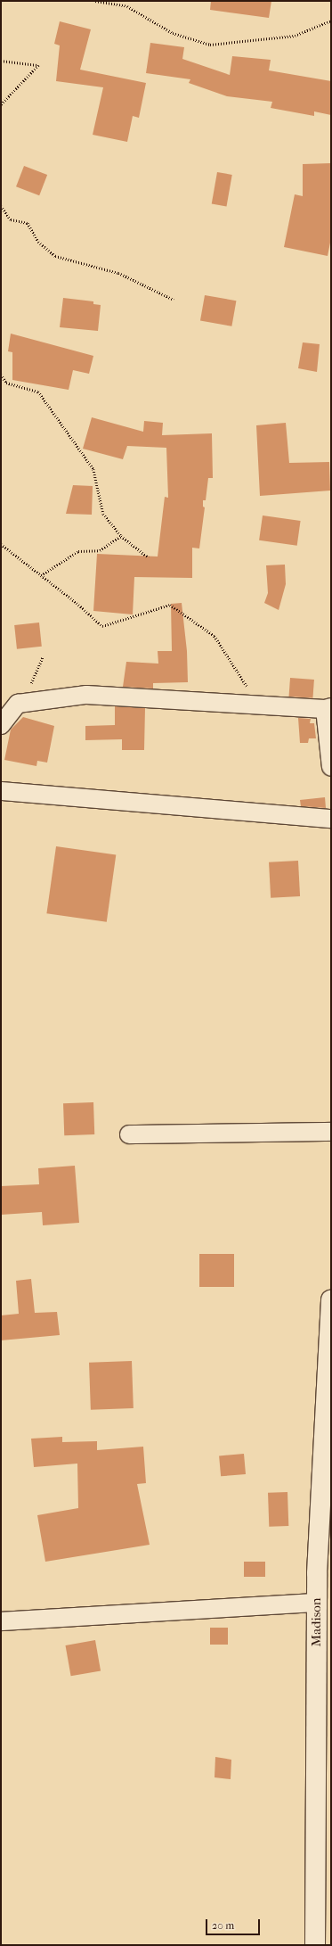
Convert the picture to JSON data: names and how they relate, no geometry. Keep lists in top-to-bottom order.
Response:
{
  "streets": {
    "street": ["Madison"]
  },
  "scale_bar": "20 m"
}
